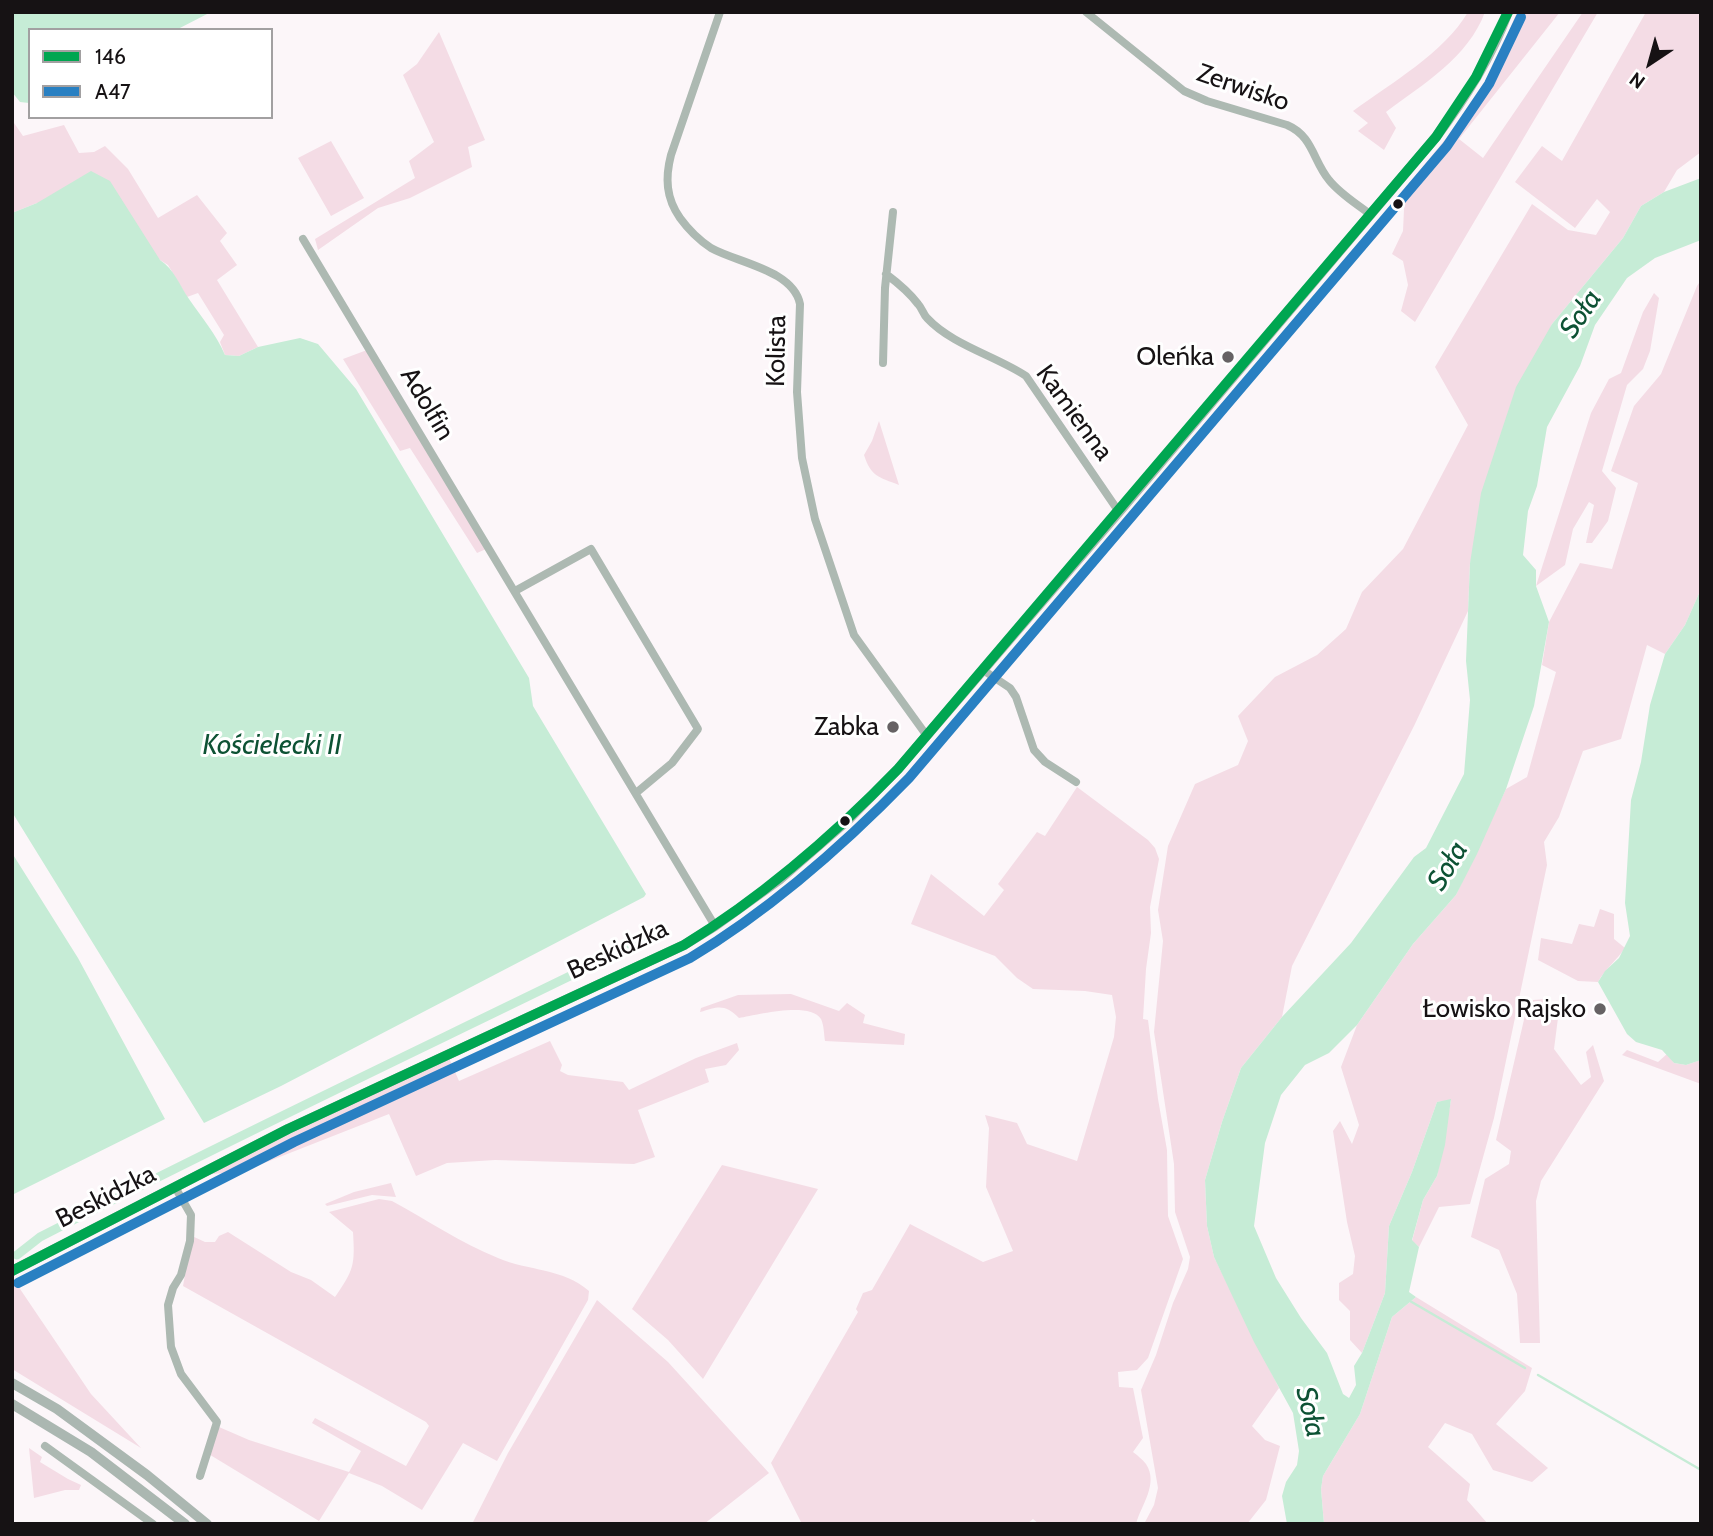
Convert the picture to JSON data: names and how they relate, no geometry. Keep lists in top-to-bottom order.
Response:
{
  "streets": {
    "main road": ["Beskidzka"],
    "street": [
      "Zerwisko",
      "Kolista",
      "Adolfin",
      "Kamienna"
    ]
  },
  "crossings": [
    ["Zerwisko", "Beskidzka"],
    ["Kolista", "Beskidzka"],
    ["Adolfin", "Beskidzka"],
    ["Kamienna", "Beskidzka"]
  ],
  "water": ["Soła", "Kościelecki II"],
  "places": ["Oleńka", "Zabka", "Łowisko Rajsko"],
  "lines": ["transit line 146", "transit line A47"],
  "legend": ["146", "A47"],
  "north": "bottom left"
}
